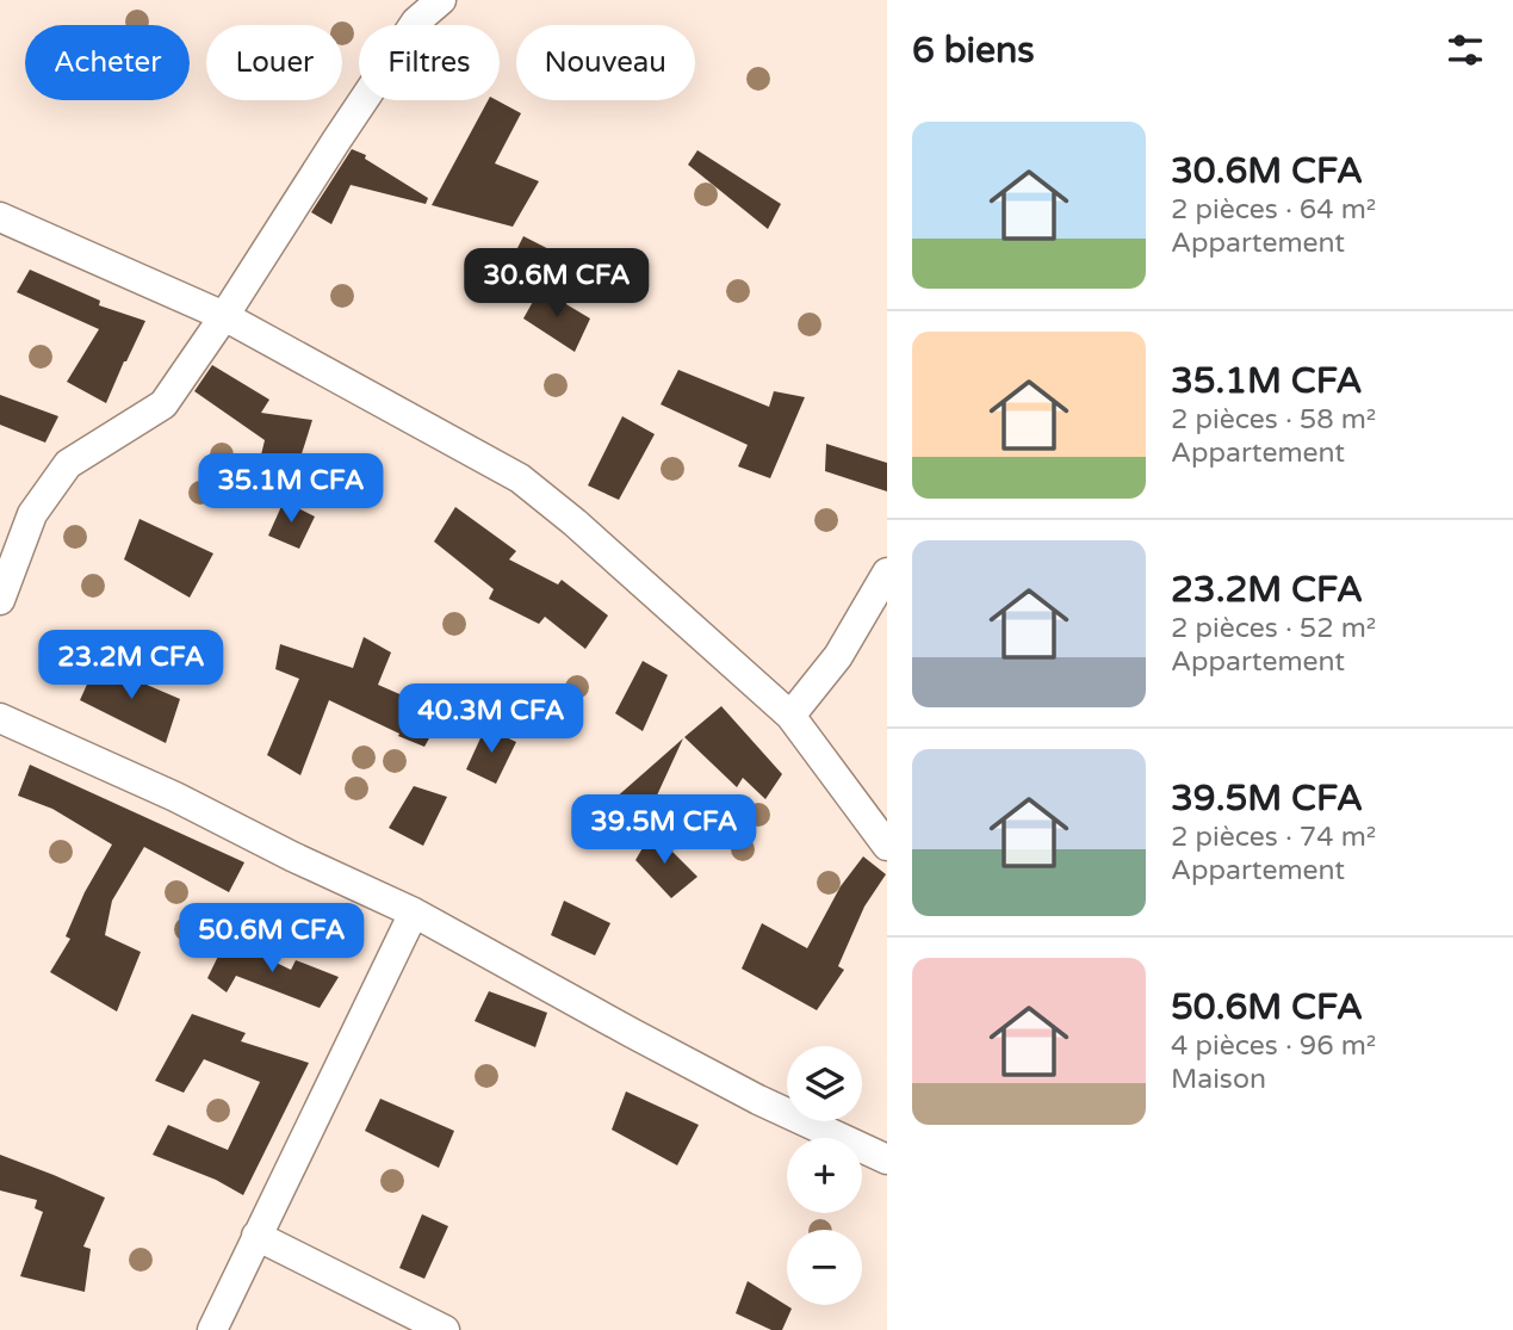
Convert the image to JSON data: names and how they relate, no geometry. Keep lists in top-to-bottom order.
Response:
{
  "page": {
    "heading": "6 biens",
    "chip": [
      "Acheter",
      "Louer",
      "Filtres",
      "Nouveau"
    ],
    "list": [
      {
        "name": "30.6M CFA",
        "note": "2 pièces · 64 m² · Appartement"
      },
      {
        "name": "35.1M CFA",
        "note": "2 pièces · 58 m² · Appartement"
      },
      {
        "name": "23.2M CFA",
        "note": "2 pièces · 52 m² · Appartement"
      },
      {
        "name": "39.5M CFA",
        "note": "2 pièces · 74 m² · Appartement"
      },
      {
        "name": "50.6M CFA",
        "note": "4 pièces · 96 m² · Maison"
      }
    ],
    "price": [
      "30.6M CFA",
      "35.1M CFA",
      "23.2M CFA",
      "40.3M CFA",
      "39.5M CFA",
      "50.6M CFA"
    ],
    "map_buttons": ["+", "−"]
  }
}
